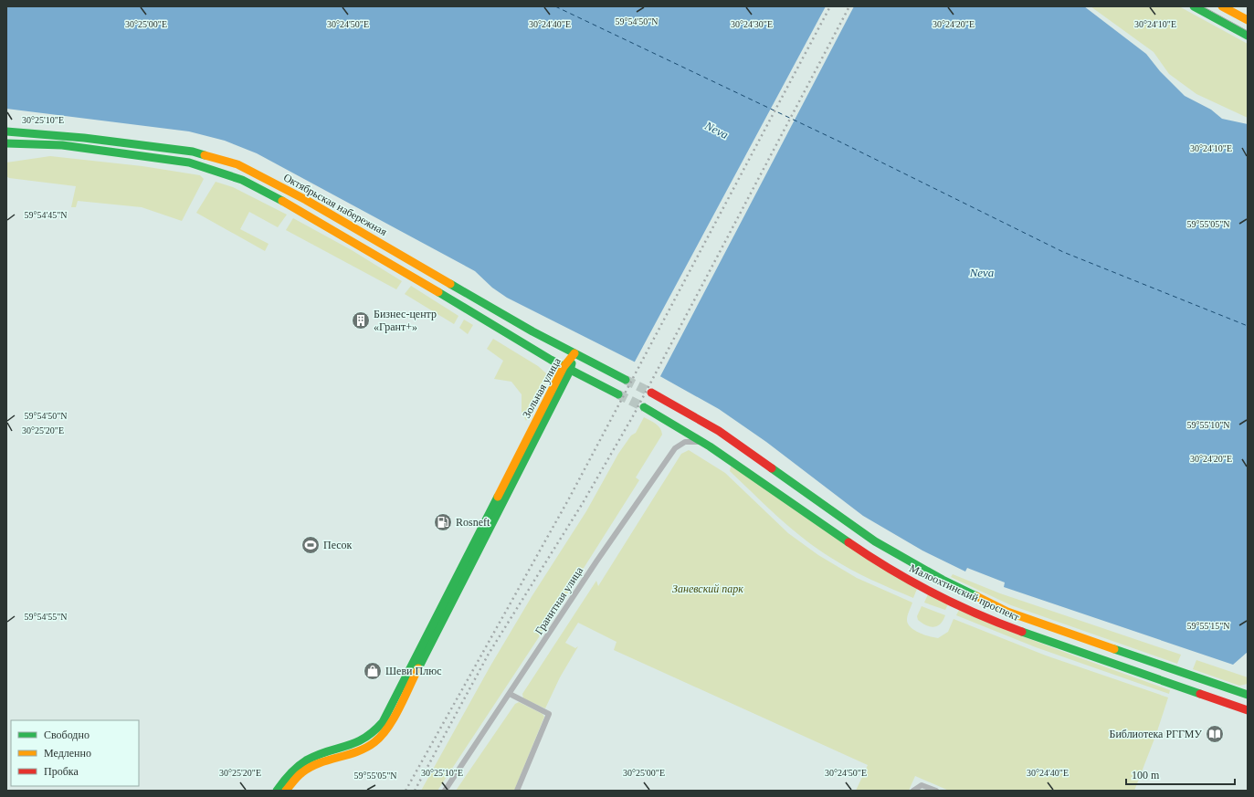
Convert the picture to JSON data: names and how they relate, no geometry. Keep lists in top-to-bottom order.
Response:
{
  "streets": {
    "main road": ["Октябрьская набережная", "Зольная улица", "Малоохтинский проспект"],
    "street": ["Гранитная улица"]
  },
  "crossings": [
    ["Октябрьская набережная", "Зольная улица"],
    ["Малоохтинский проспект", "Гранитная улица"]
  ],
  "water": ["Neva"],
  "parks": ["Заневский парк"],
  "places": {
    "building": ["Бизнес-центр «Грант+»"],
    "fuel station": ["Rosneft"],
    "sports": ["Песок"],
    "shop": ["Шеви Плюс"],
    "library": ["Библиотека РГГМУ"]
  },
  "legend": ["Свободно", "Медленно", "Пробка"],
  "scale_bar": "100 m",
  "coordinates": [
    "59°54'50\"N",
    "30°25'00\"E",
    "30°24'50\"E",
    "30°24'40\"E",
    "30°24'30\"E",
    "30°24'20\"E",
    "30°24'10\"E",
    "30°25'10\"E",
    "59°54'45\"N",
    "59°55'05\"N",
    "59°55'10\"N",
    "30°25'20\"E",
    "59°54'55\"N",
    "59°55'15\"N"
  ]
}
